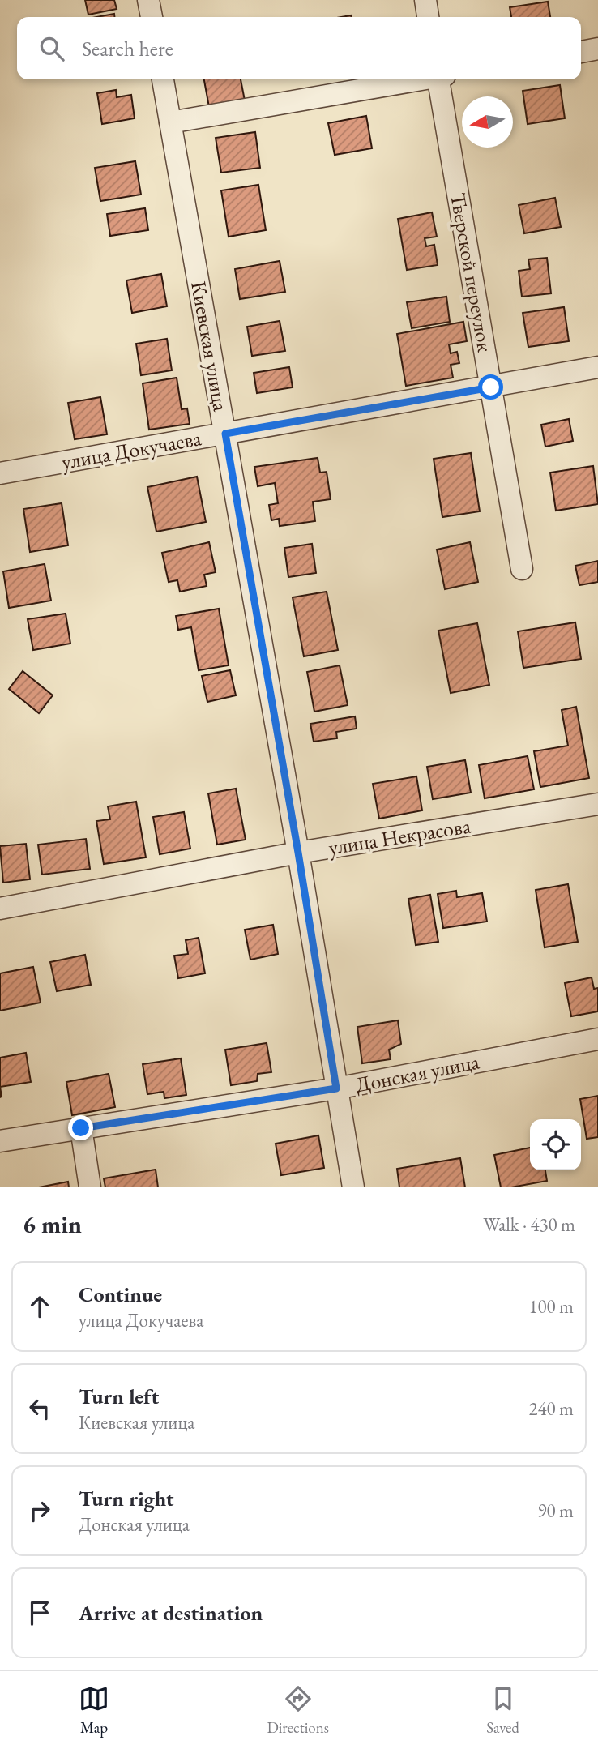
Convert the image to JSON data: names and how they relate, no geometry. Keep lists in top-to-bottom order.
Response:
{
  "streets": {
    "street": [
      "Тверской переулок",
      "Киевская улица",
      "улица Докучаева",
      "улица Некрасова",
      "Донская улица"
    ]
  },
  "crossings": [
    ["Тверской переулок", "Киевская улица"],
    ["Тверской переулок", "улица Докучаева"],
    ["Киевская улица", "улица Докучаева"],
    ["Киевская улица", "улица Некрасова"],
    ["Киевская улица", "Донская улица"]
  ],
  "north": "left",
  "page": {
    "search": "Search here",
    "heading": ["6 min", "Walk · 430 m"],
    "list": [
      ["Continue", "улица Докучаева", "100 m"],
      ["Turn left", "Киевская улица", "240 m"],
      ["Turn right", "Донская улица", "90 m"],
      "Arrive at destination"
    ],
    "nav": ["Map", "Directions", "Saved"]
  }
}
